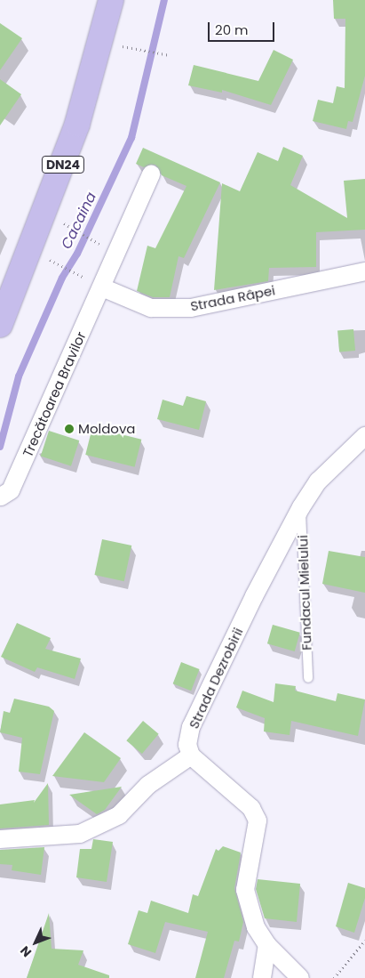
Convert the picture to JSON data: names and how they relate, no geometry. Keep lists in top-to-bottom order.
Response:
{
  "streets": {
    "main road": ["DN24"],
    "street": ["Strada Râpei", "Trecătoarea Bravilor", "Strada Dezrobirii"],
    "lane": ["Fundacul Mielului"]
  },
  "crossings": [
    ["Strada Râpei", "Trecătoarea Bravilor"],
    ["Fundacul Mielului", "Strada Dezrobirii"]
  ],
  "water": ["Cacaina"],
  "places": ["Moldova"],
  "scale_bar": "20 m",
  "north": "bottom left"
}
